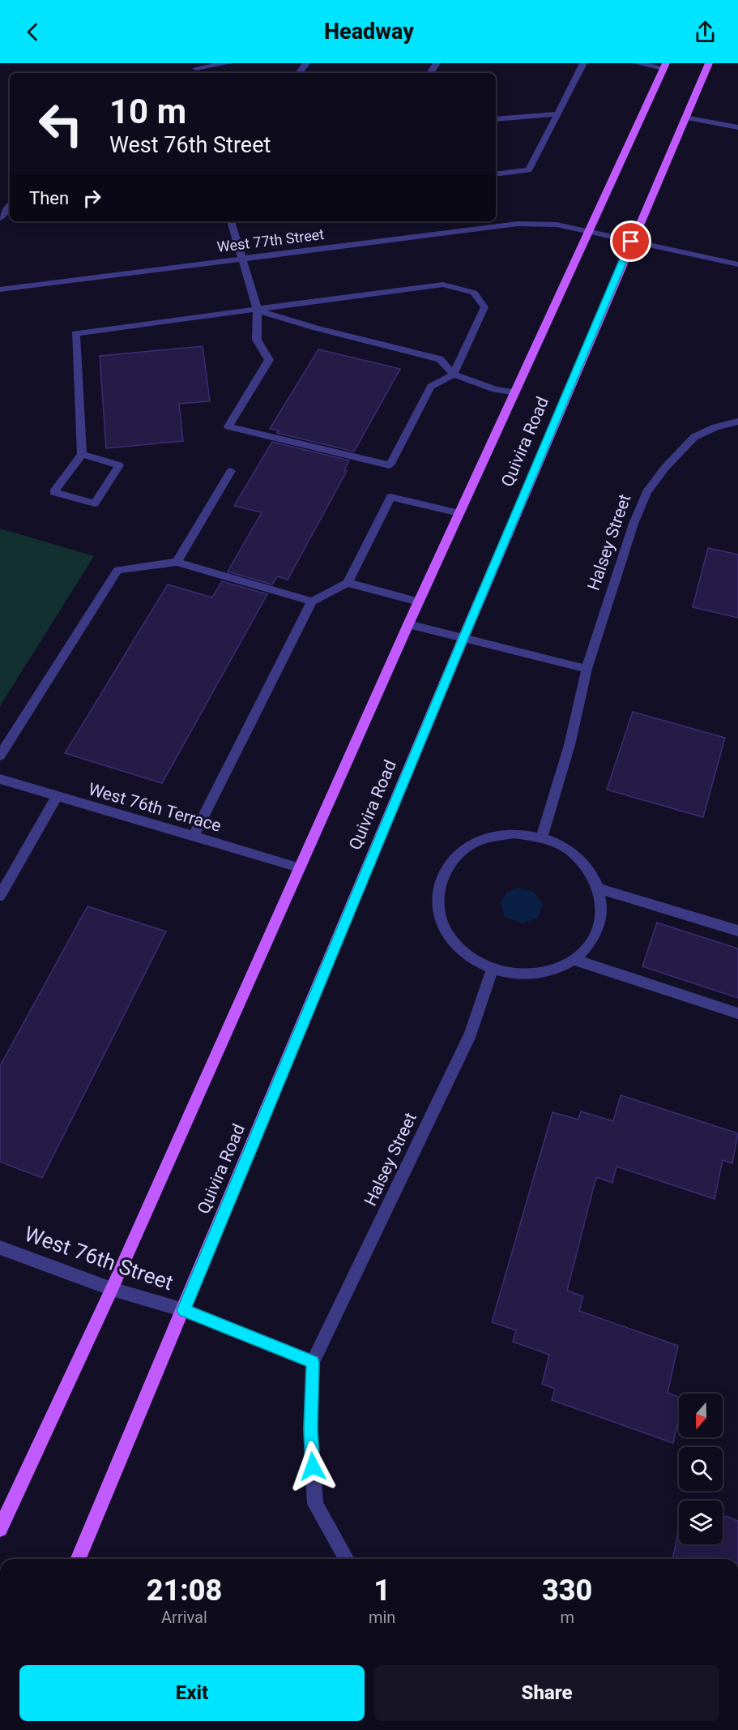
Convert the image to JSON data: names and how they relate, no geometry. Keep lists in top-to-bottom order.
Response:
{
  "streets": {
    "main road": ["Quivira Road"],
    "street": [
      "West 77th Street",
      "Halsey Street",
      "West 76th Terrace",
      "West 76th Street"
    ]
  },
  "crossings": [
    ["West 77th Street", "Quivira Road"],
    ["Quivira Road", "West 76th Terrace"],
    ["Quivira Road", "West 76th Street"],
    ["Halsey Street", "West 76th Street"]
  ],
  "north": "bottom",
  "page": {
    "header": "Headway",
    "turn": ["10 m", "West 76th Street"],
    "then": "Then",
    "eta": [
      "21:08",
      "Arrival",
      "1",
      "min",
      "330",
      "m"
    ],
    "buttons": ["Exit", "Share"]
  }
}
